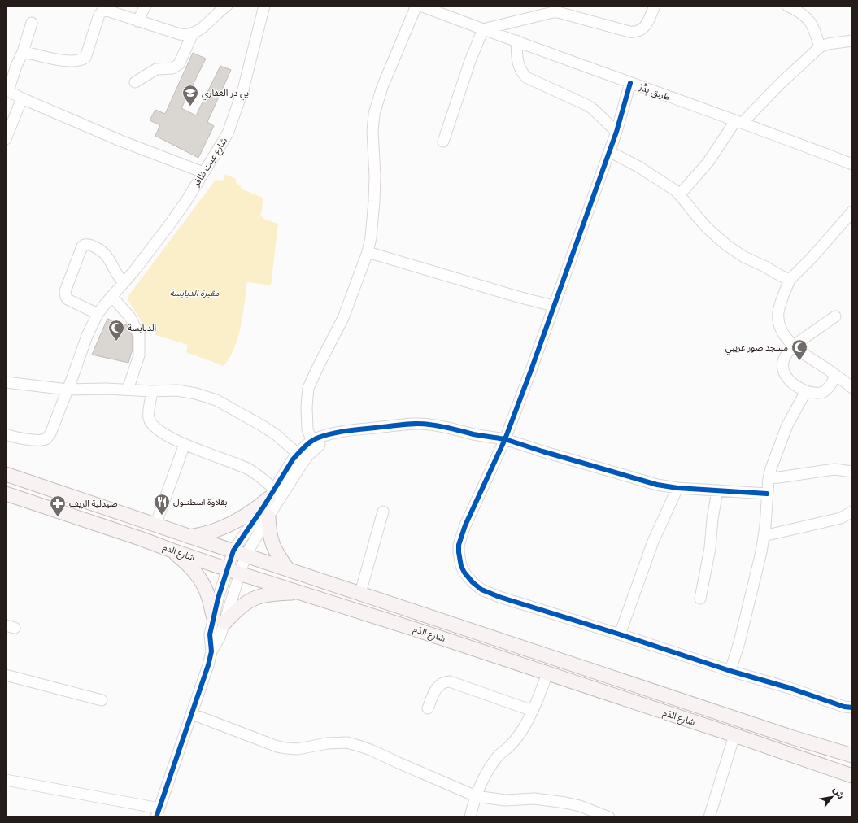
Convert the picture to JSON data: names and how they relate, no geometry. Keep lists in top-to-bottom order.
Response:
{
  "streets": {
    "main road": ["شارع الدَم"],
    "street": ["طريق يِدِّرْ", "شارع عيت ظافر"]
  },
  "parks": ["مقبرة الدبابسة"],
  "places": {
    "school or university": ["ابي در الغفاري"],
    "mosque": ["الدبابسة", "مسجد صور عريبي"],
    "restaurant": ["بقلاوة اسطنبول"],
    "pharmacy": ["صيدلية الريف"]
  },
  "north": "top right"
}
